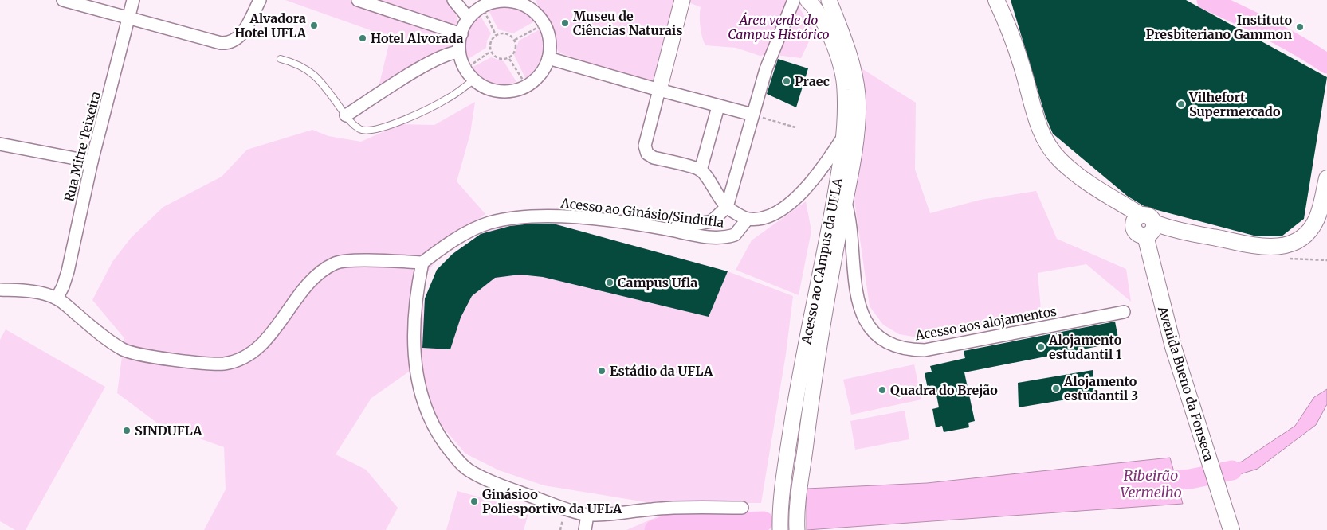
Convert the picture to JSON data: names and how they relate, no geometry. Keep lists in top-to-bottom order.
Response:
{
  "streets": {
    "main road": ["Avenida Bueno da Fonseca"],
    "street": [
      "Rua Mitre Teixeira",
      "Acesso ao Ginásio/Sindufla",
      "Acesso ao CAmpus da UFLA",
      "Acesso aos alojamentos"
    ]
  },
  "crossings": [
    ["Acesso ao CAmpus da UFLA", "Acesso aos alojamentos"]
  ],
  "water": ["Ribeirão Vermelho"],
  "parks": ["Área verde do Campus Histórico"],
  "places": [
    "Museu de Ciências Naturais",
    "Alvadora Hotel UFLA",
    "Instituto Presbiteriano Gammon",
    "Hotel Alvorada",
    "Praec",
    "Vilhefort Supermercado",
    "Campus Ufla",
    "Alojamento estudantil 1",
    "Estádio da UFLA",
    "Alojamento estudantil 3",
    "Quadra do Brejão",
    "SINDUFLA",
    "Ginásioo Poliesportivo da UFLA"
  ]
}
